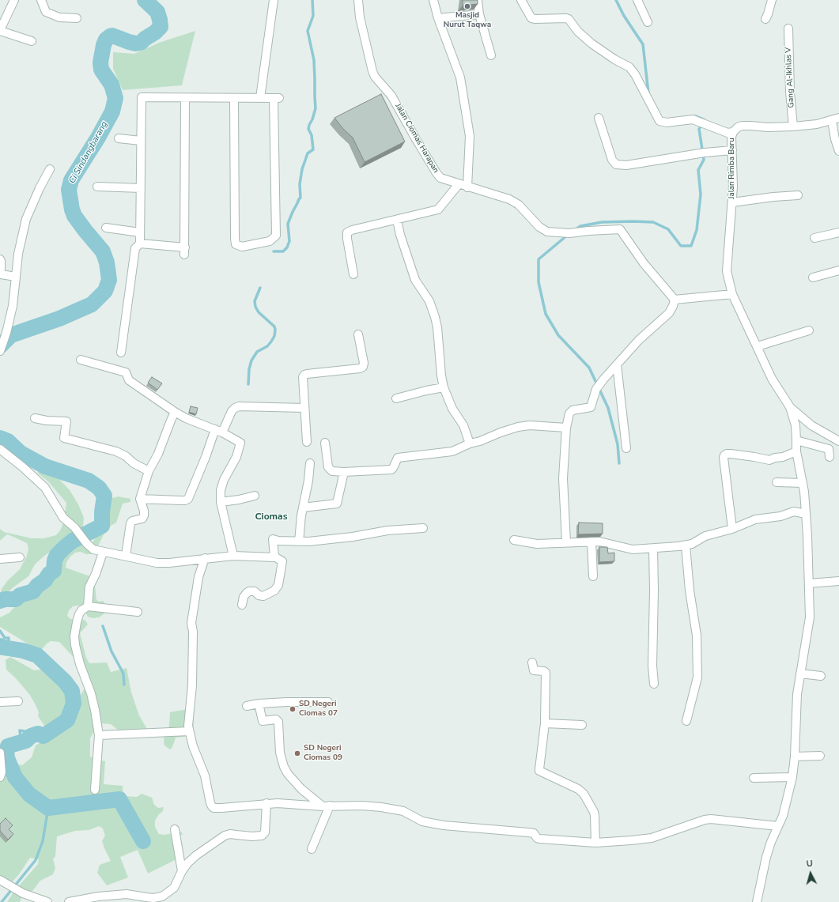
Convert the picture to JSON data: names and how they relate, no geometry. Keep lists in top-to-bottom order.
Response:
{
  "streets": {
    "street": ["Gang Al-Ikhlas V", "Jalan Ciomas Harapan", "Jalan Rimba Baru"]
  },
  "crossings": [
    ["Gang Al-Ikhlas V", "Jalan Rimba Baru"]
  ],
  "districts": ["Ciomas"],
  "water": ["Ci Sindangbarang"],
  "places": ["Masjid Nurut Taqwa", "SD Negeri Ciomas 07", "SD Negeri Ciomas 09"],
  "north": "top"
}
